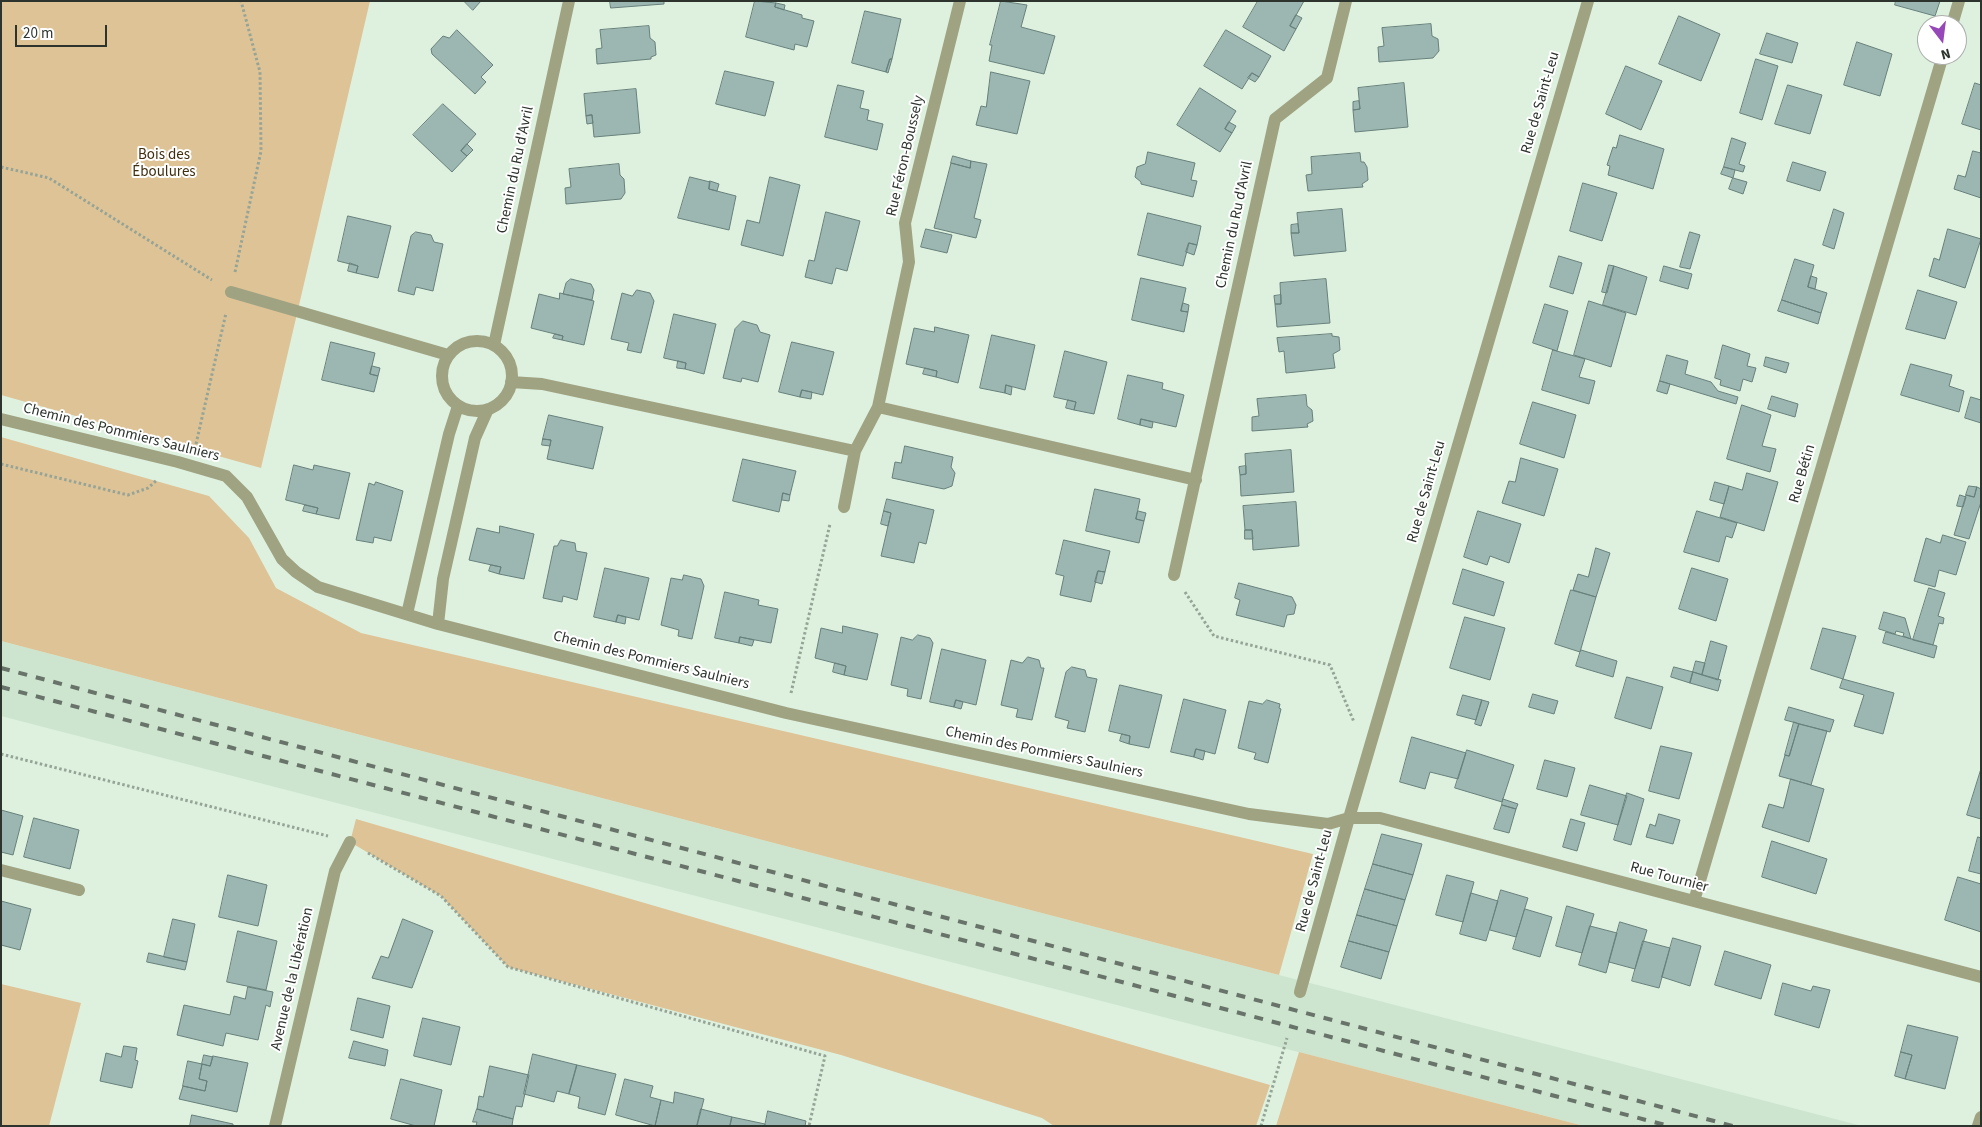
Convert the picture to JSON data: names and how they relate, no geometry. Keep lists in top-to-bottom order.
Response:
{
  "streets": {
    "street": [
      "Rue de Saint-Leu",
      "Rue Féron-Boussely",
      "Chemin du Ru d'Avril",
      "Chemin des Pommiers Saulniers",
      "Rue Bétin",
      "Rue Tournier",
      "Avenue de la Libération"
    ]
  },
  "crossings": [
    ["Rue de Saint-Leu", "Chemin des Pommiers Saulniers"],
    ["Rue de Saint-Leu", "Rue Tournier"],
    ["Chemin des Pommiers Saulniers", "Rue Tournier"],
    ["Rue Bétin", "Rue Tournier"]
  ],
  "parks": ["Bois des Éboulures"],
  "scale_bar": "20 m",
  "north": "bottom"
}
